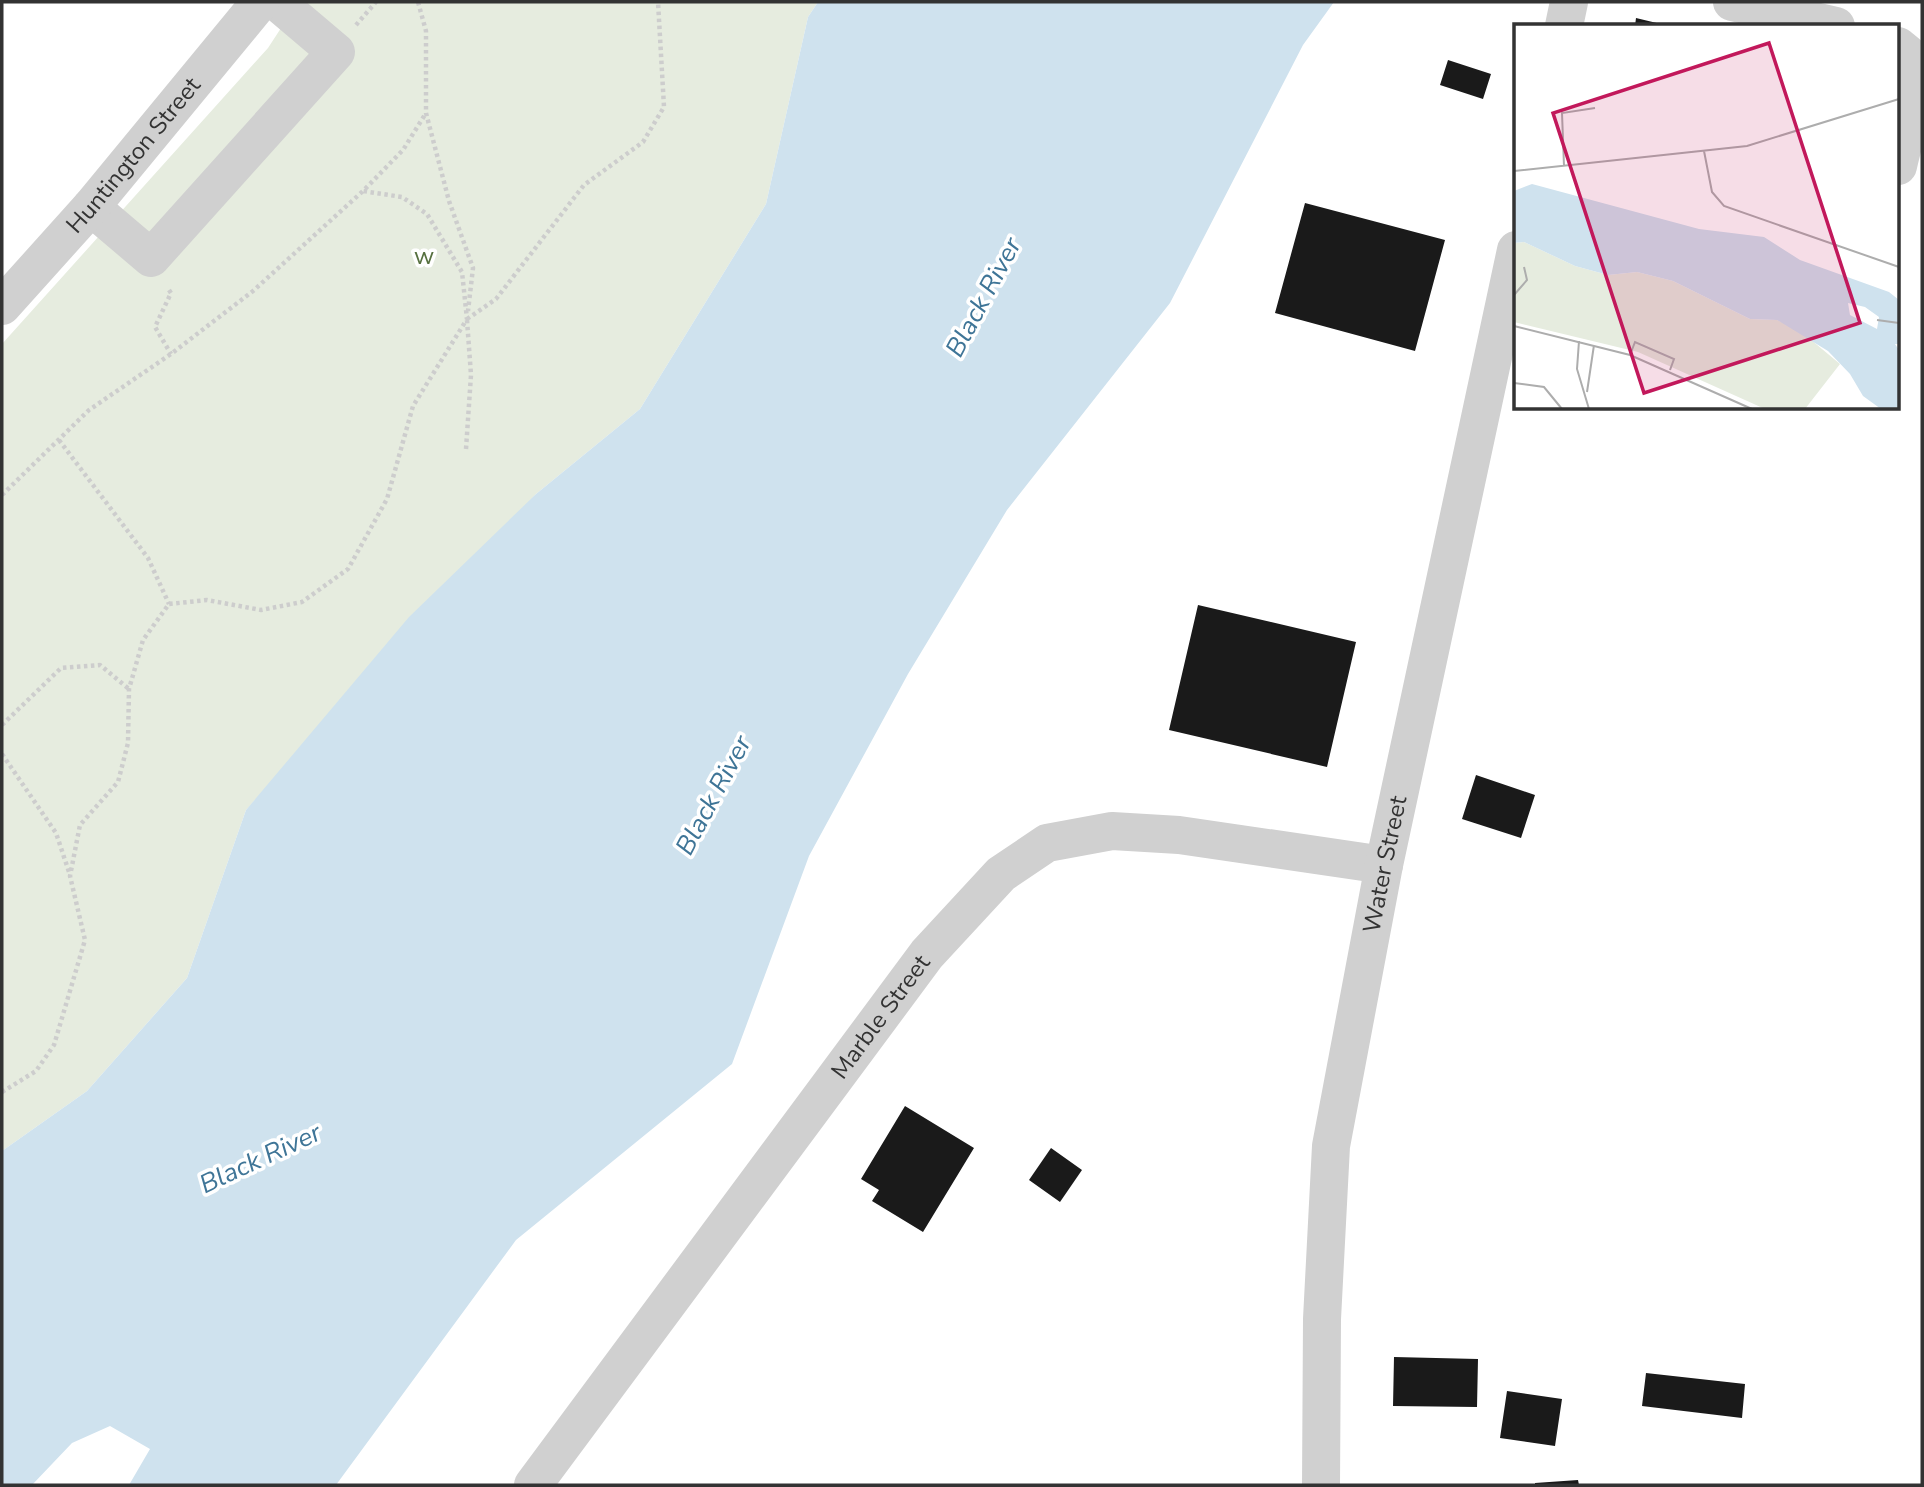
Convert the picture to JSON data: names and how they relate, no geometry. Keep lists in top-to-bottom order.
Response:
{
  "streets": {
    "street": ["Huntington Street", "Water Street", "Marble Street"]
  },
  "crossings": [
    ["Water Street", "Marble Street"]
  ],
  "water": ["Black River"],
  "parks": ["w"]
}
